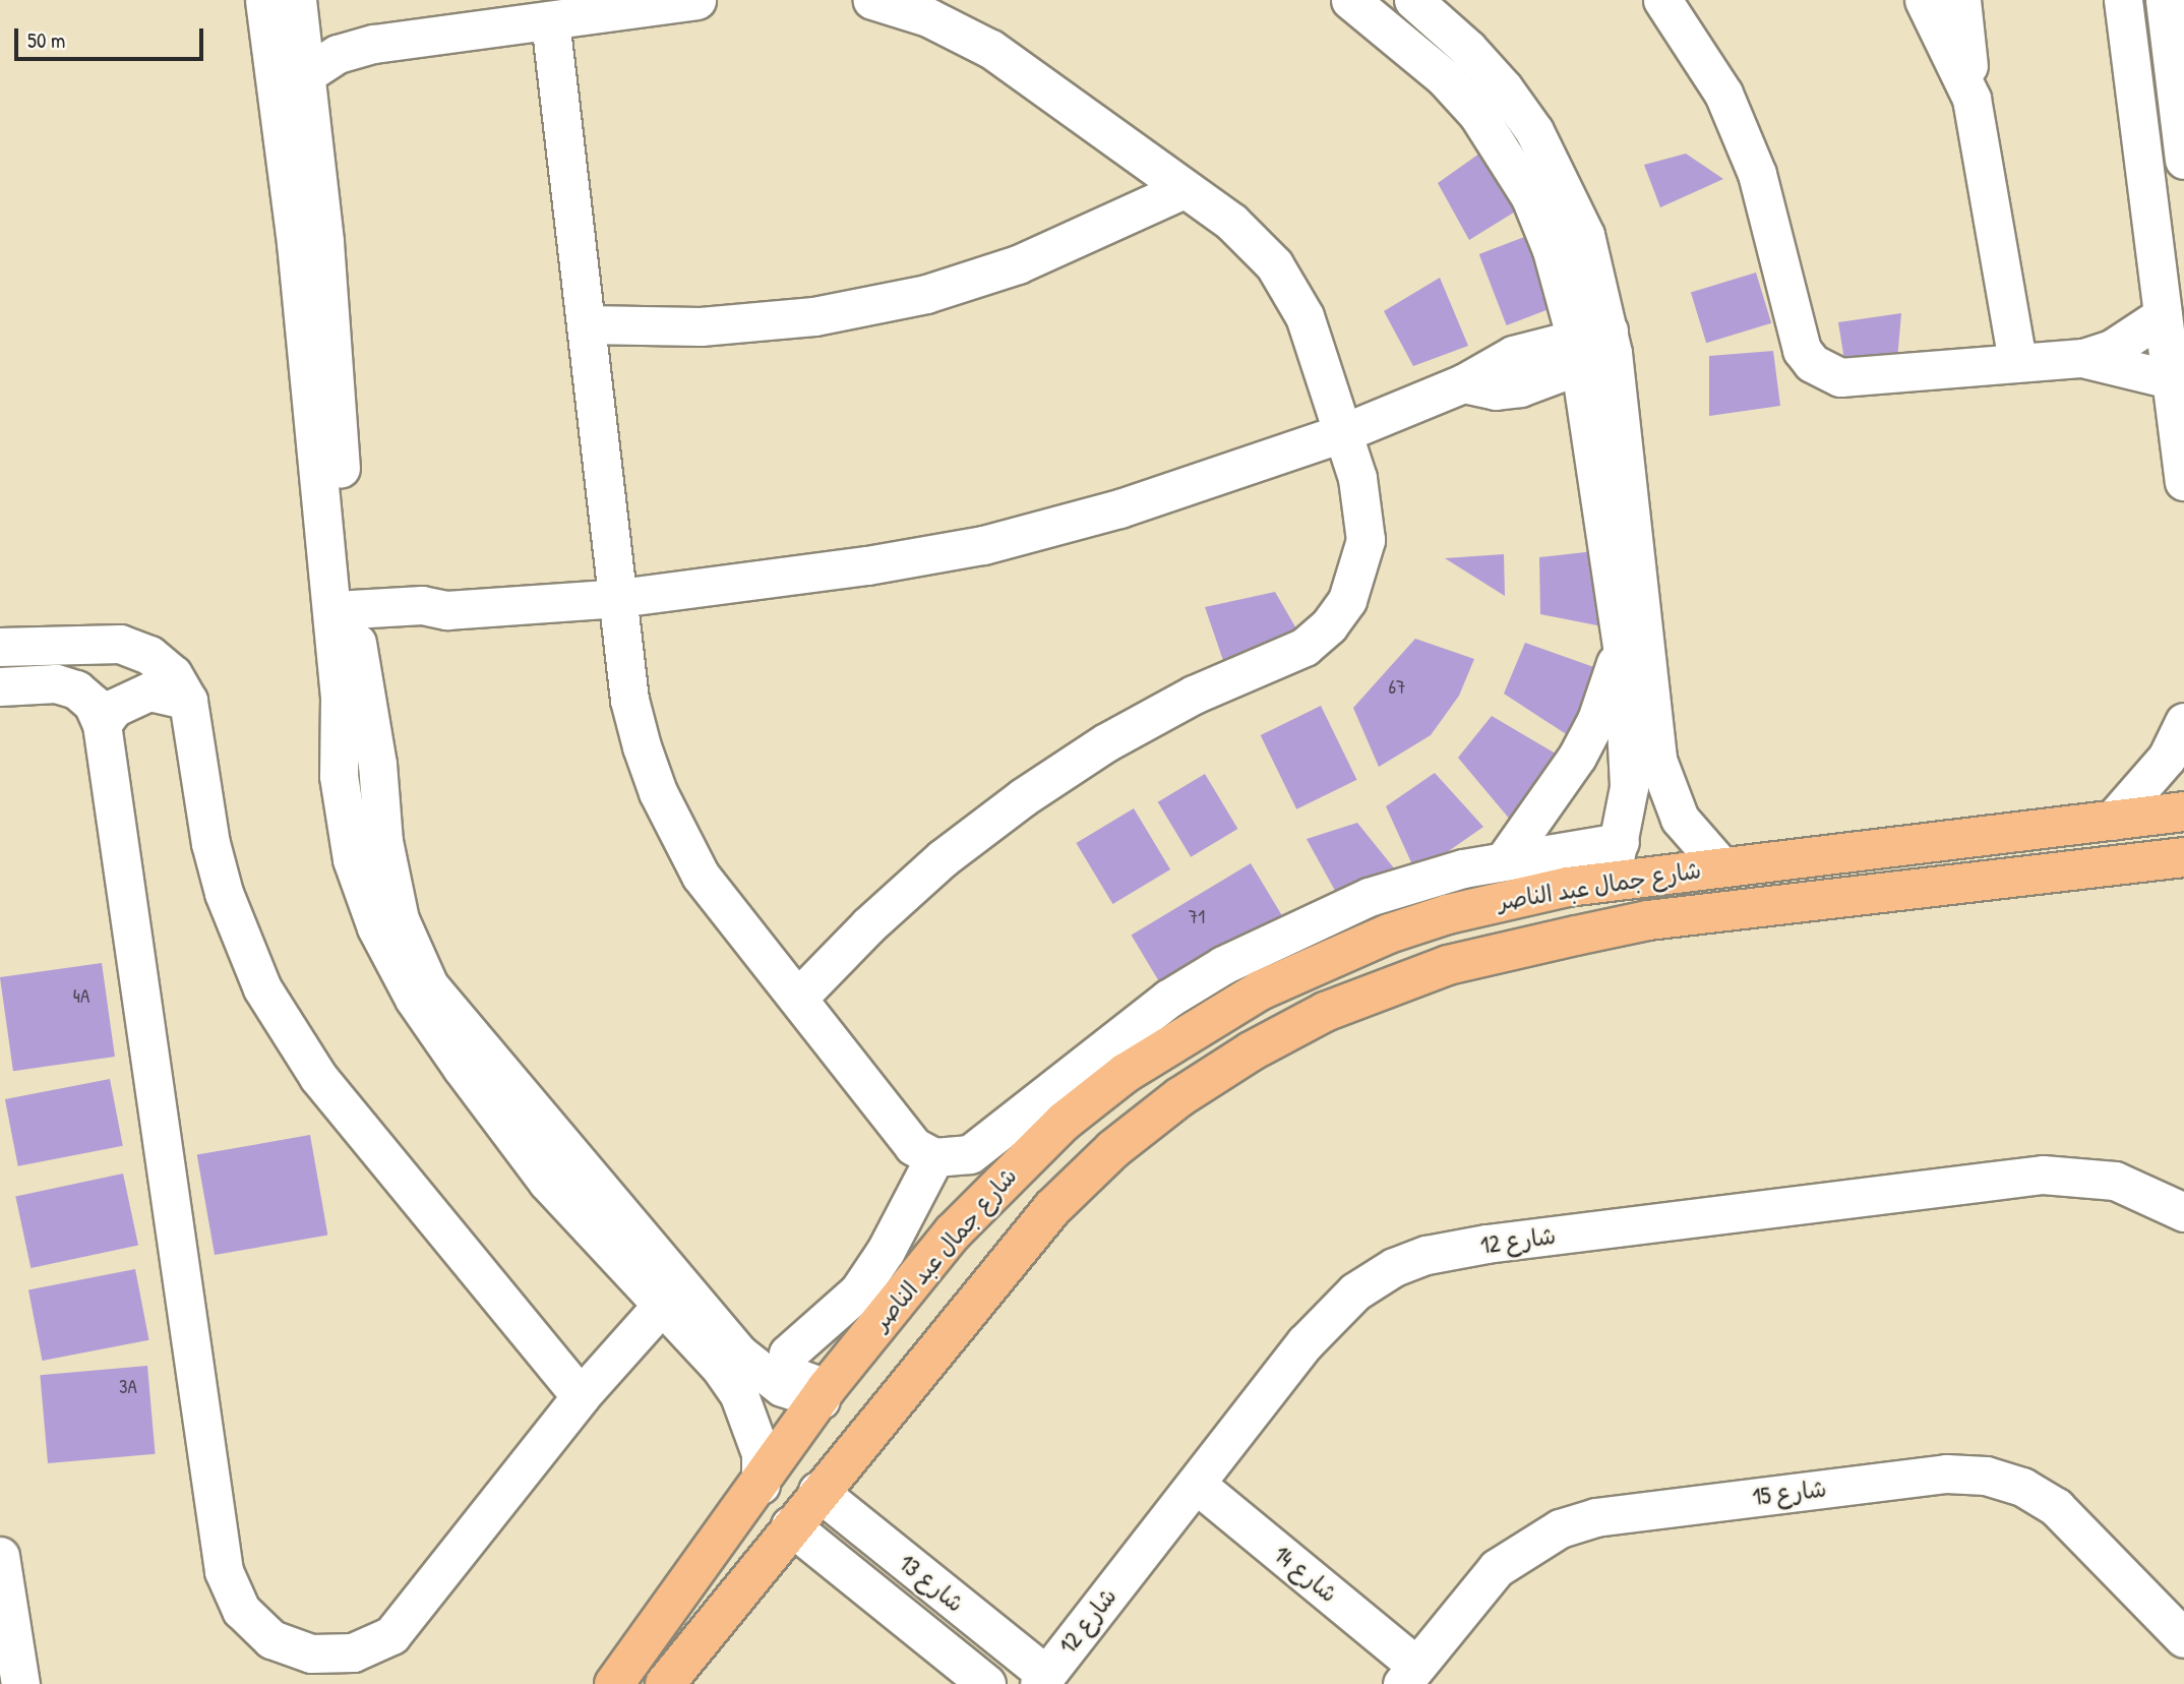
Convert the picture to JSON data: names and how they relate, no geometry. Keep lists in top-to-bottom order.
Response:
{
  "streets": {
    "main road": ["شارع جمال عبد الناصر"],
    "street": [
      "شارع 12",
      "شارع 15",
      "شارع 14",
      "شارع 13"
    ]
  },
  "crossings": [
    ["شارع جمال عبد الناصر", "شارع 13"],
    ["شارع 12", "شارع 14"],
    ["شارع 12", "شارع 13"],
    ["شارع 15", "شارع 14"]
  ],
  "house_numbers": [
    "67",
    "71",
    "4A",
    "3A"
  ],
  "scale_bar": "50 m"
}
